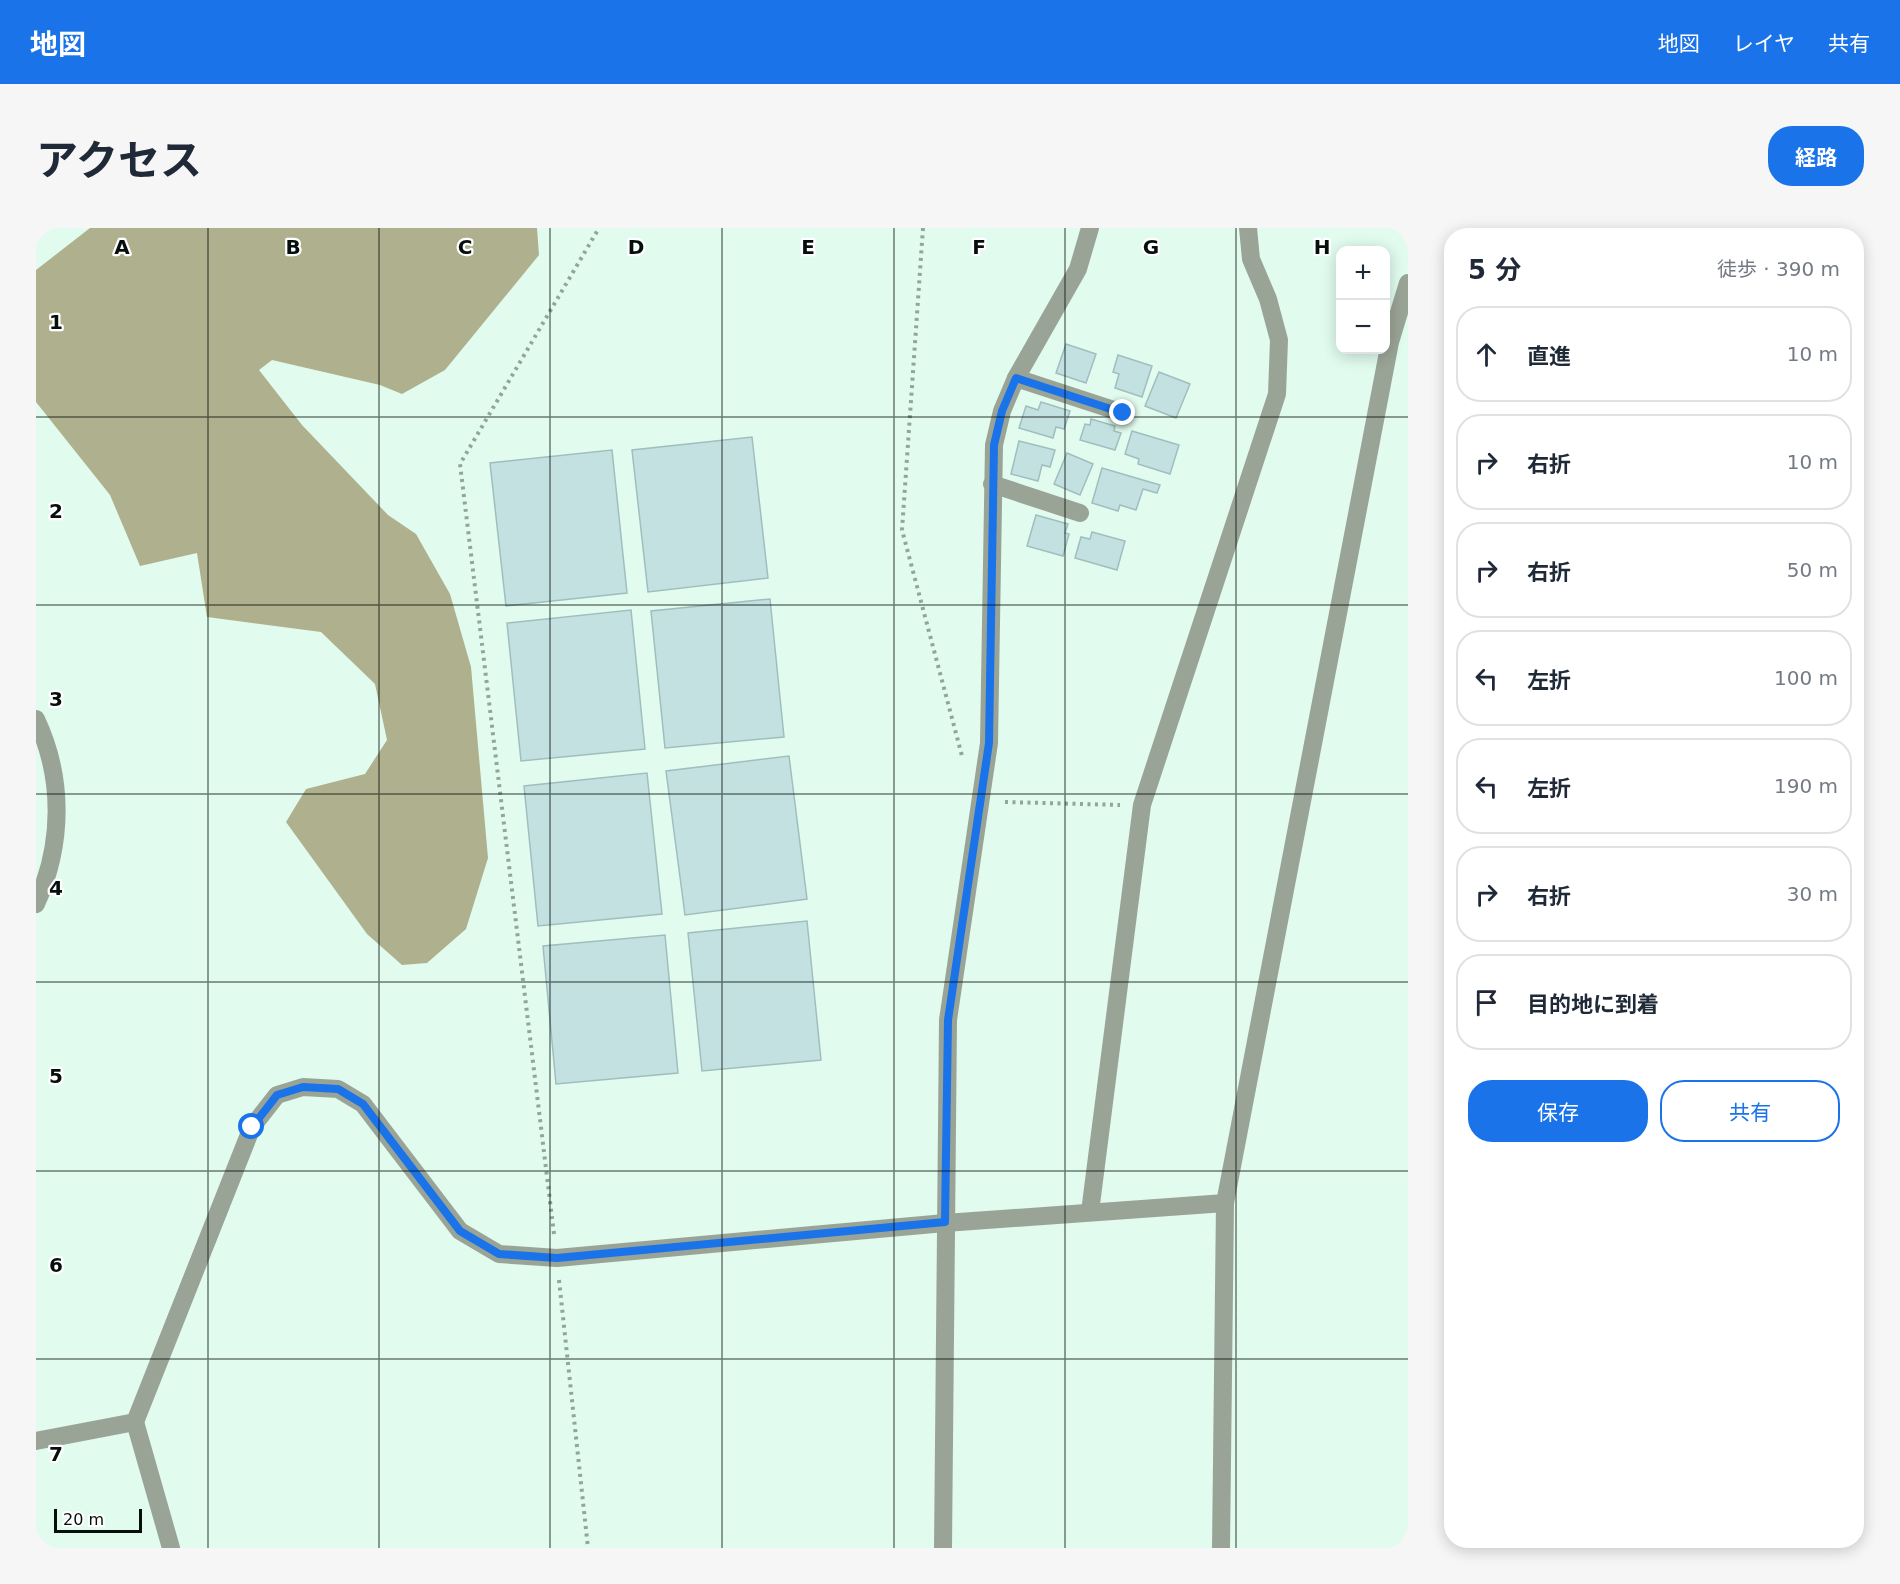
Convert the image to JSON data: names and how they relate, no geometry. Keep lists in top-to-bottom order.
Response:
{
  "scale_bar": "20 m",
  "page": {
    "header": "地図",
    "nav": ["地図", "レイヤ", "共有"],
    "title": "アクセス",
    "buttons": [
      "経路",
      ["保存", "共有"]
    ],
    "heading": ["5 分", "徒歩 · 390 m"],
    "map_buttons": ["+", "−"],
    "list": [
      ["直進", "10 m"],
      ["右折", "10 m"],
      ["右折", "50 m"],
      ["左折", "100 m"],
      ["左折", "190 m"],
      ["右折", "30 m"],
      "目的地に到着"
    ],
    "scale": "20 m"
  },
  "grid": {
    "columns": [
      "A",
      "B",
      "C",
      "D",
      "E",
      "F",
      "G",
      "H"
    ],
    "rows": [
      "1",
      "2",
      "3",
      "4",
      "5",
      "6",
      "7"
    ]
  }
}
